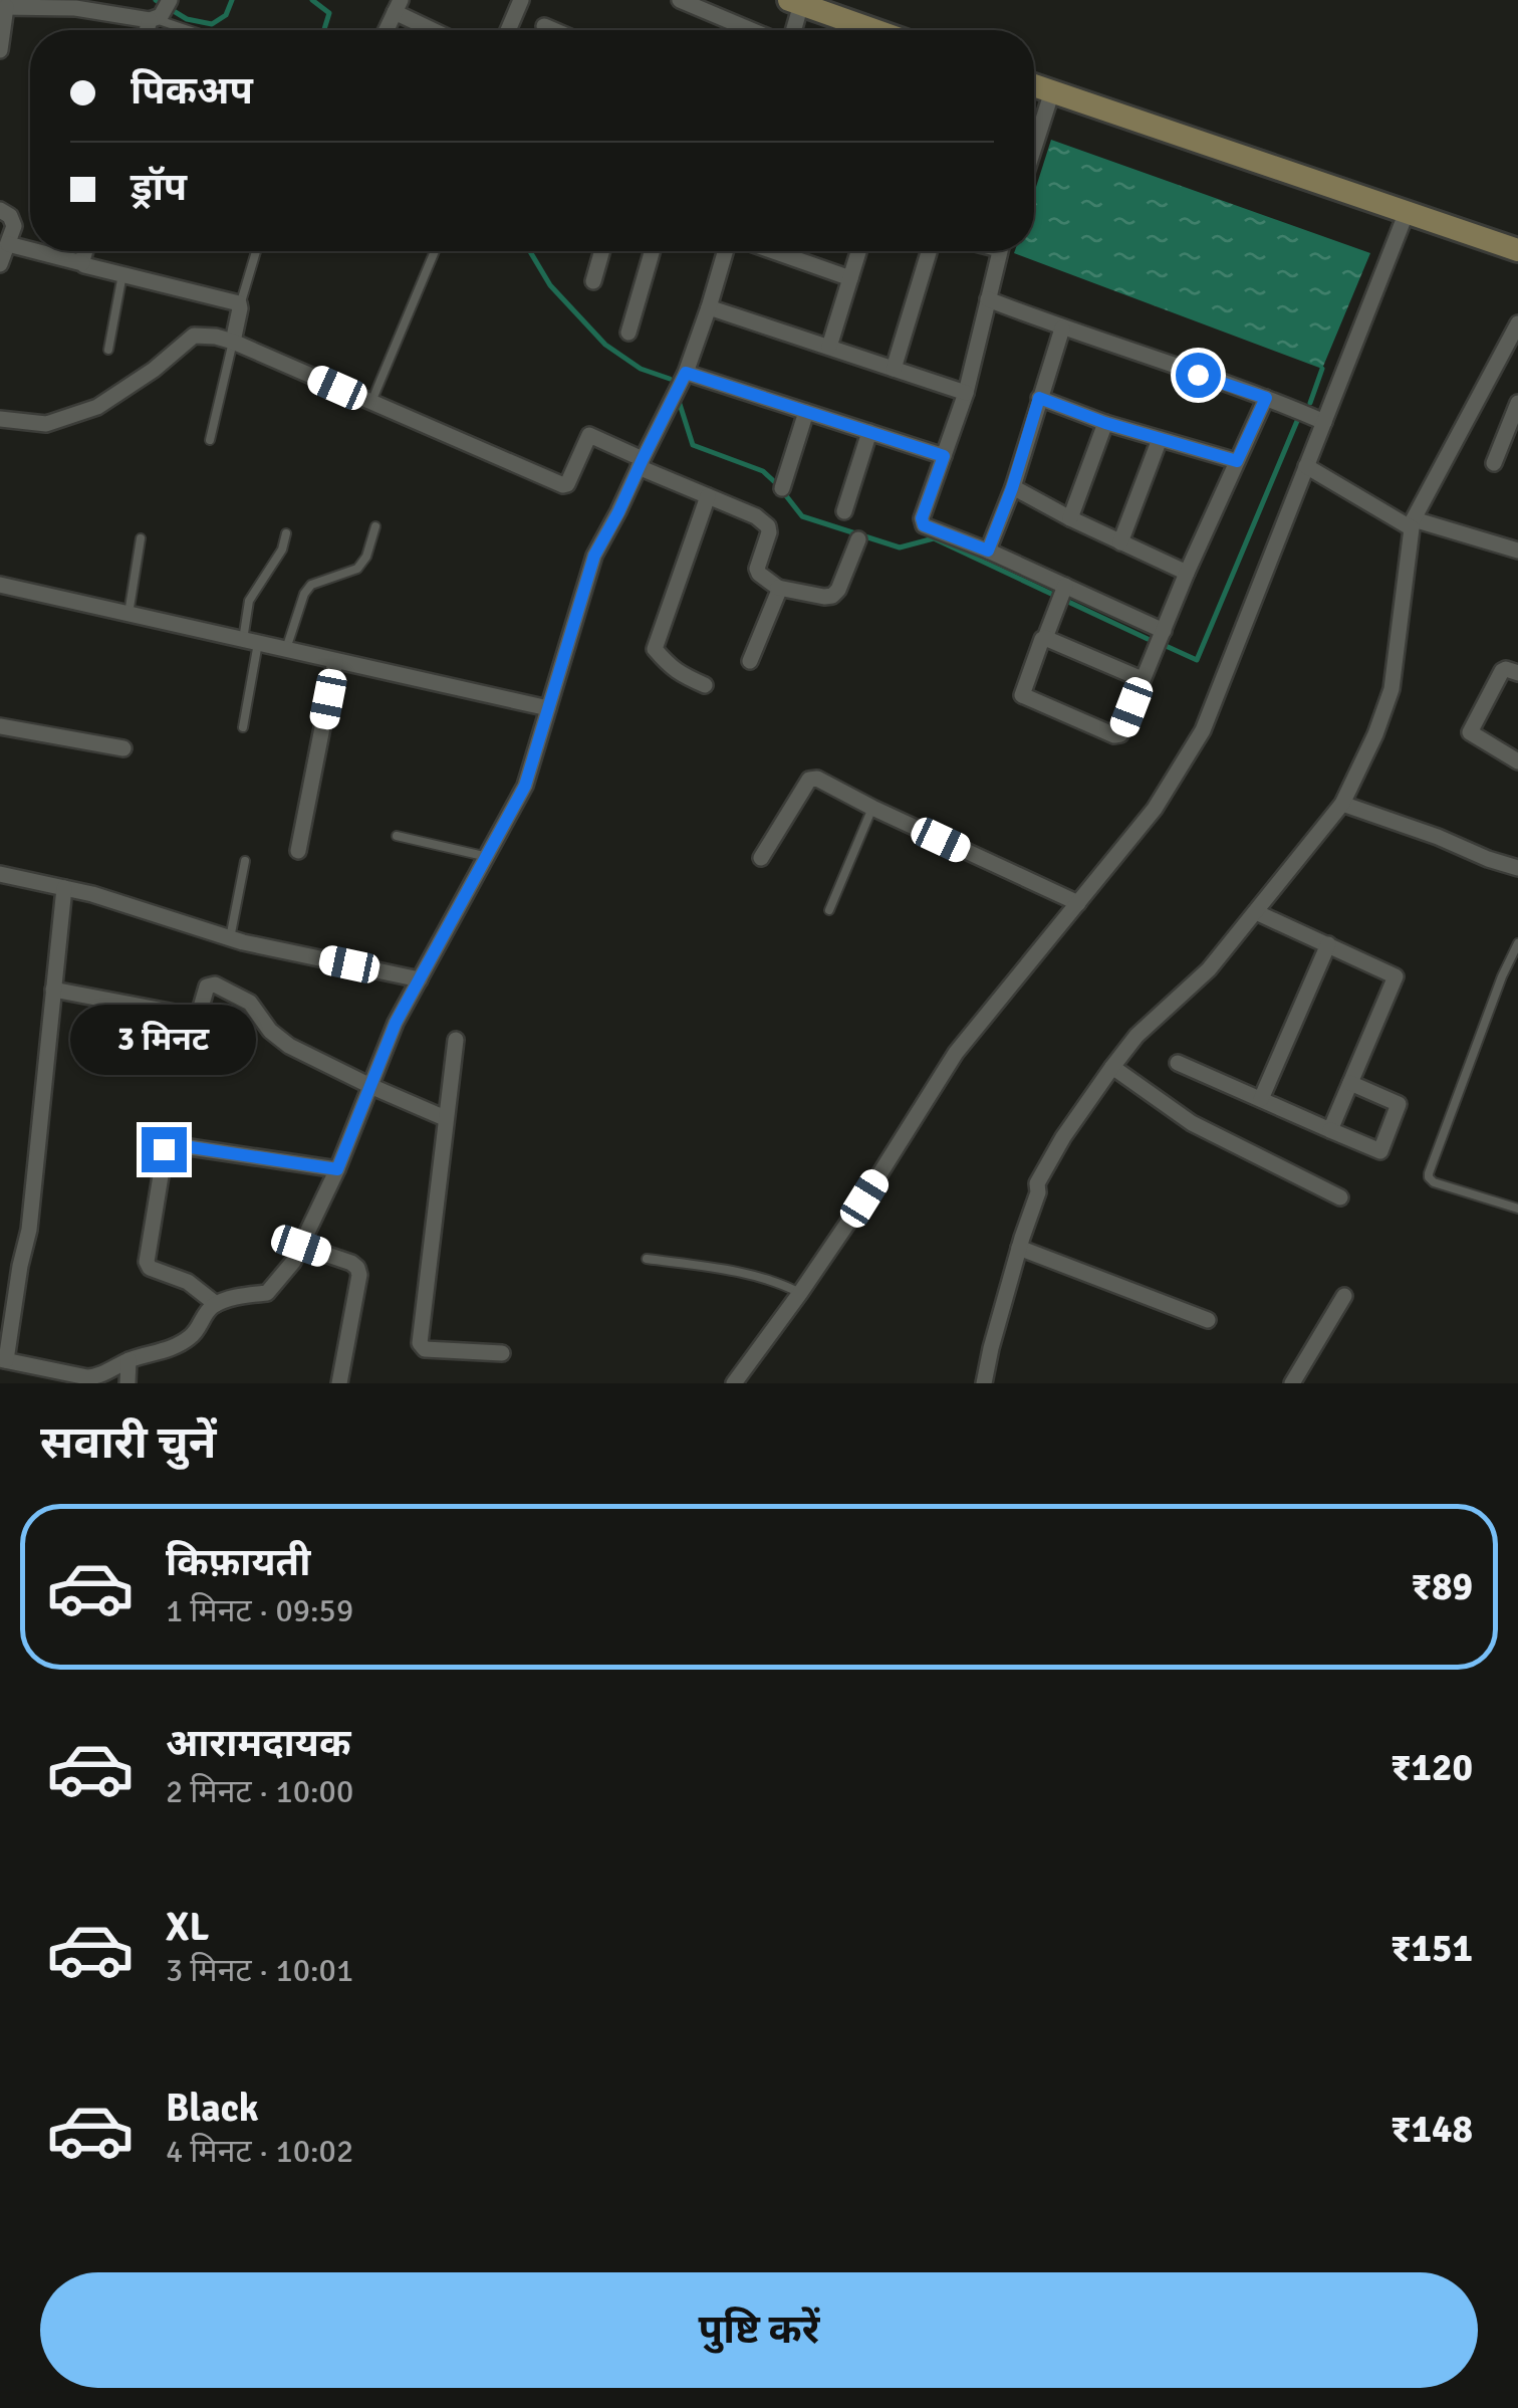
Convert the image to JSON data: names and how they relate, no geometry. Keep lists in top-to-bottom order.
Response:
{
  "page": {
    "banner": ["पिकअप", "ड्रॉप"],
    "bubble": "3 मिनट",
    "heading": "सवारी चुनें",
    "list": [
      {
        "name": "किफ़ायती",
        "note": "1 मिनट · 09:59",
        "value": "₹89"
      },
      {
        "name": "आरामदायक",
        "note": "2 मिनट · 10:00",
        "value": "₹120"
      },
      {
        "name": "XL",
        "note": "3 मिनट · 10:01",
        "value": "₹151"
      },
      {
        "name": "Black",
        "note": "4 मिनट · 10:02",
        "value": "₹148"
      }
    ],
    "buttons": "पुष्टि करें"
  }
}
